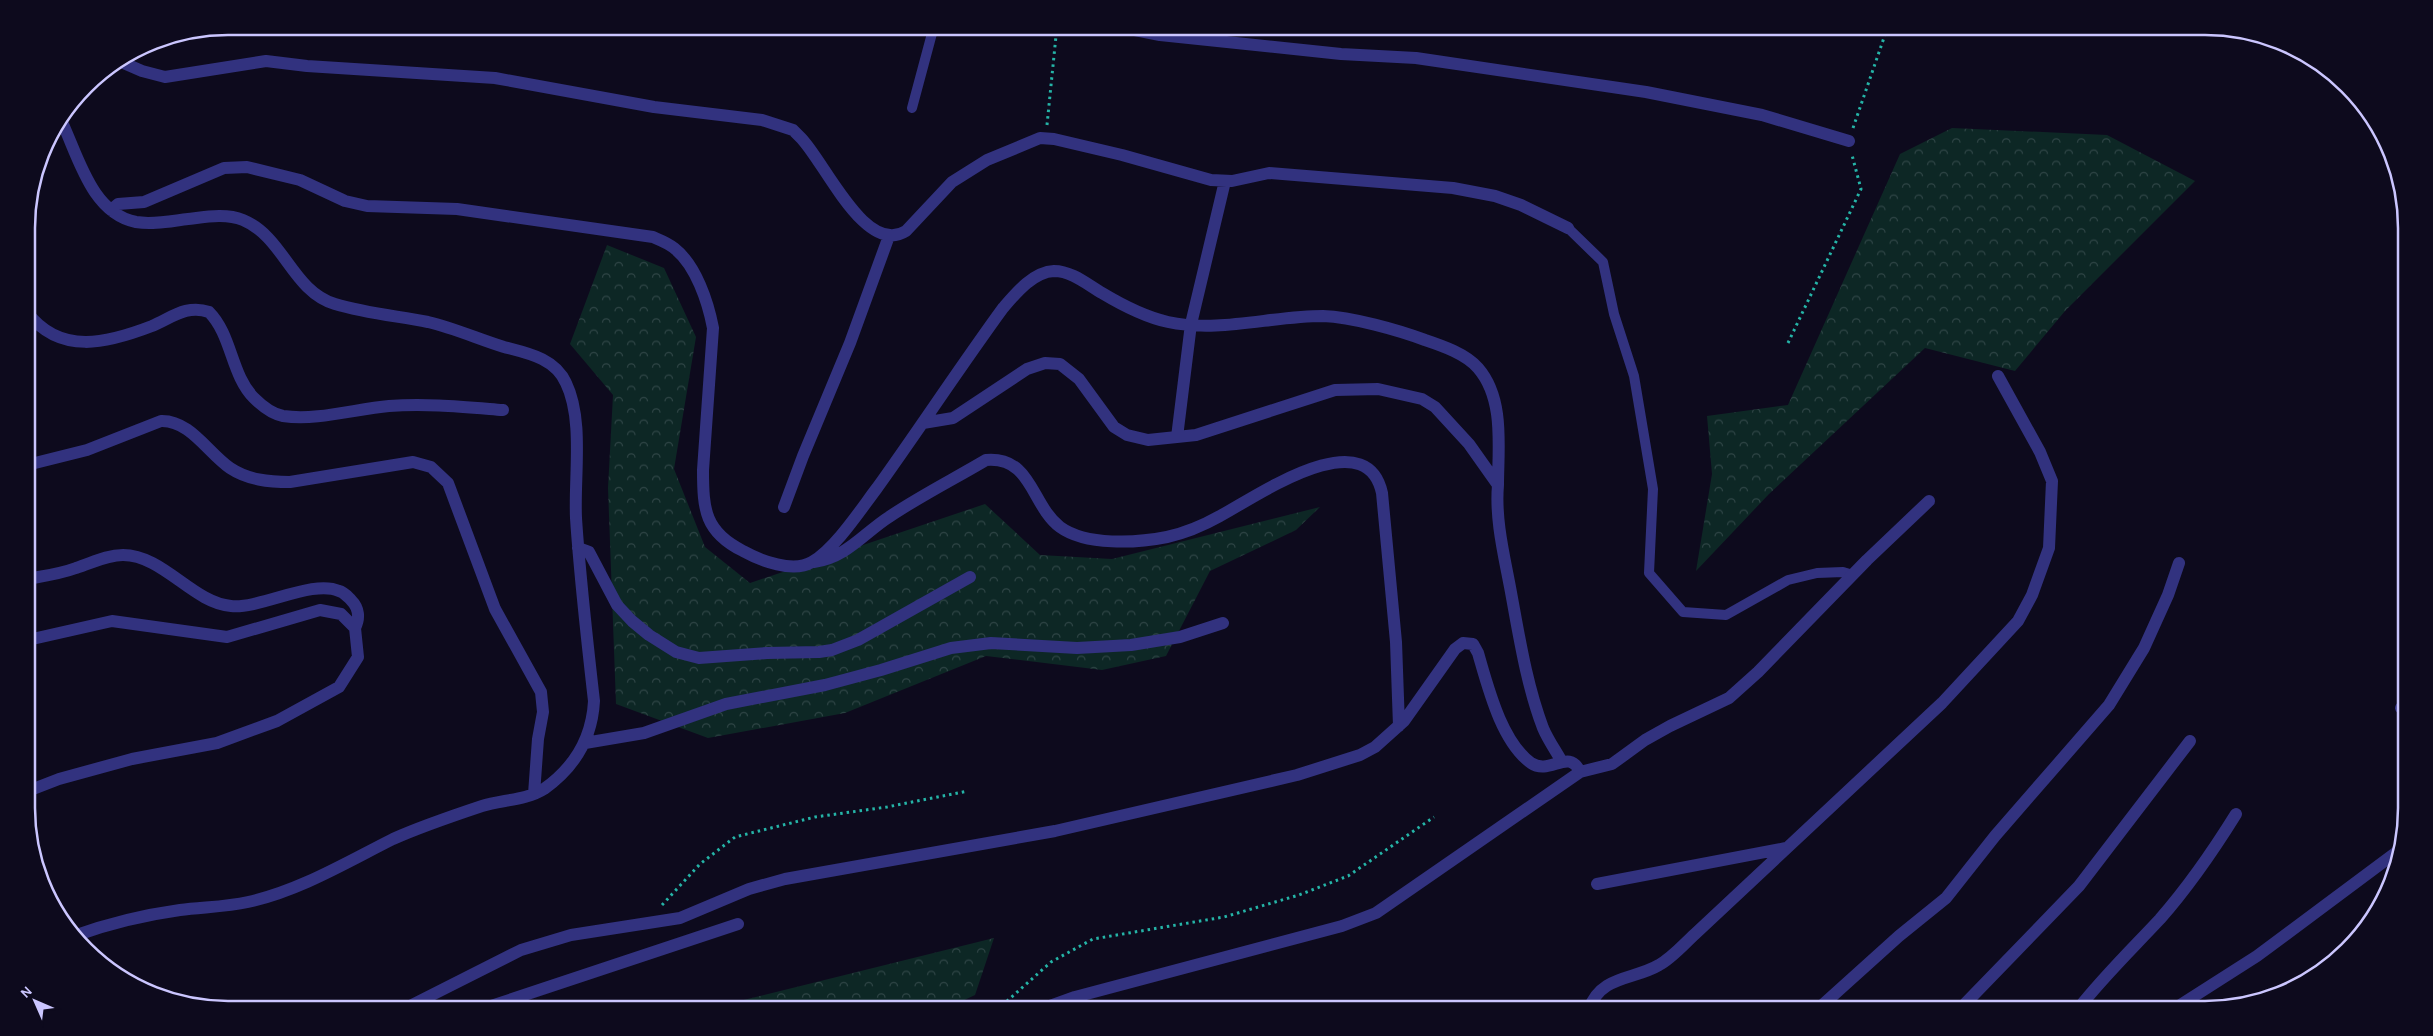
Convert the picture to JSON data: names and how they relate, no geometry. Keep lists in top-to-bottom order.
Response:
{
  "north": "top left"
}
